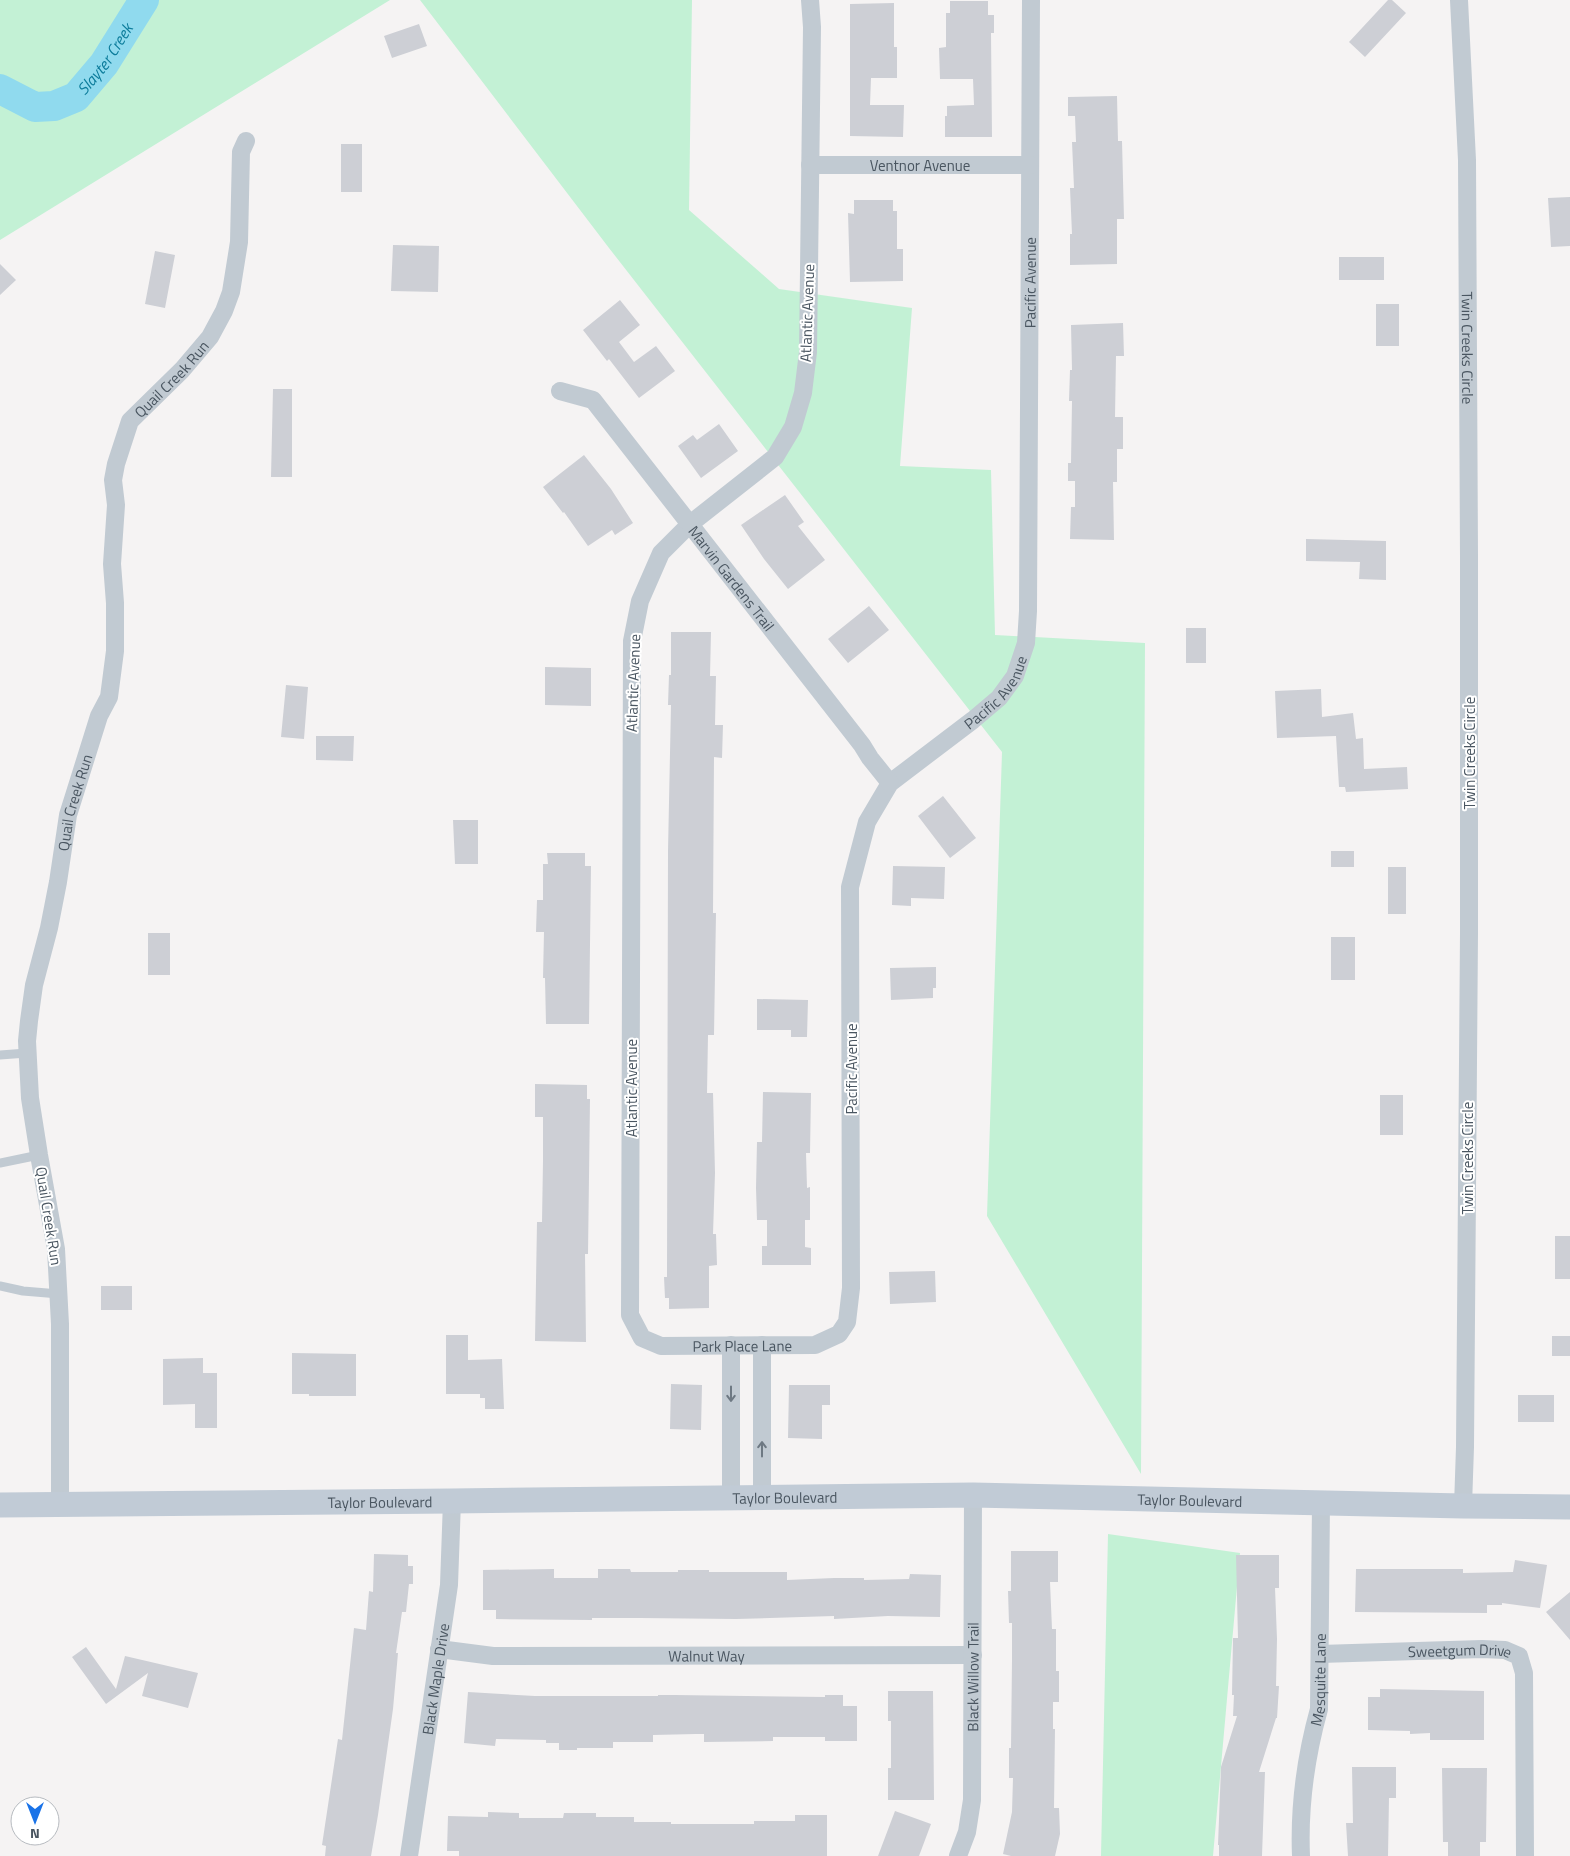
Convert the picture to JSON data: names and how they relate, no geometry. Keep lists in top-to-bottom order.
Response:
{
  "streets": {
    "street": [
      "Ventnor Avenue",
      "Pacific Avenue",
      "Atlantic Avenue",
      "Twin Creeks Circle",
      "Quail Creek Run",
      "Marvin Gardens Trail",
      "Park Place Lane",
      "Taylor Boulevard",
      "Sweetgum Drive",
      "Walnut Way",
      "Black Willow Trail",
      "Black Maple Drive",
      "Mesquite Lane"
    ]
  },
  "crossings": [
    ["Ventnor Avenue", "Pacific Avenue"],
    ["Ventnor Avenue", "Atlantic Avenue"],
    ["Pacific Avenue", "Marvin Gardens Trail"],
    ["Pacific Avenue", "Park Place Lane"],
    ["Atlantic Avenue", "Marvin Gardens Trail"],
    ["Atlantic Avenue", "Park Place Lane"],
    ["Twin Creeks Circle", "Taylor Boulevard"],
    ["Quail Creek Run", "Taylor Boulevard"],
    ["Taylor Boulevard", "Black Willow Trail"],
    ["Taylor Boulevard", "Black Maple Drive"],
    ["Taylor Boulevard", "Mesquite Lane"],
    ["Sweetgum Drive", "Mesquite Lane"],
    ["Walnut Way", "Black Willow Trail"],
    ["Walnut Way", "Black Maple Drive"]
  ],
  "water": ["Slayter Creek"],
  "north": "bottom"
}
